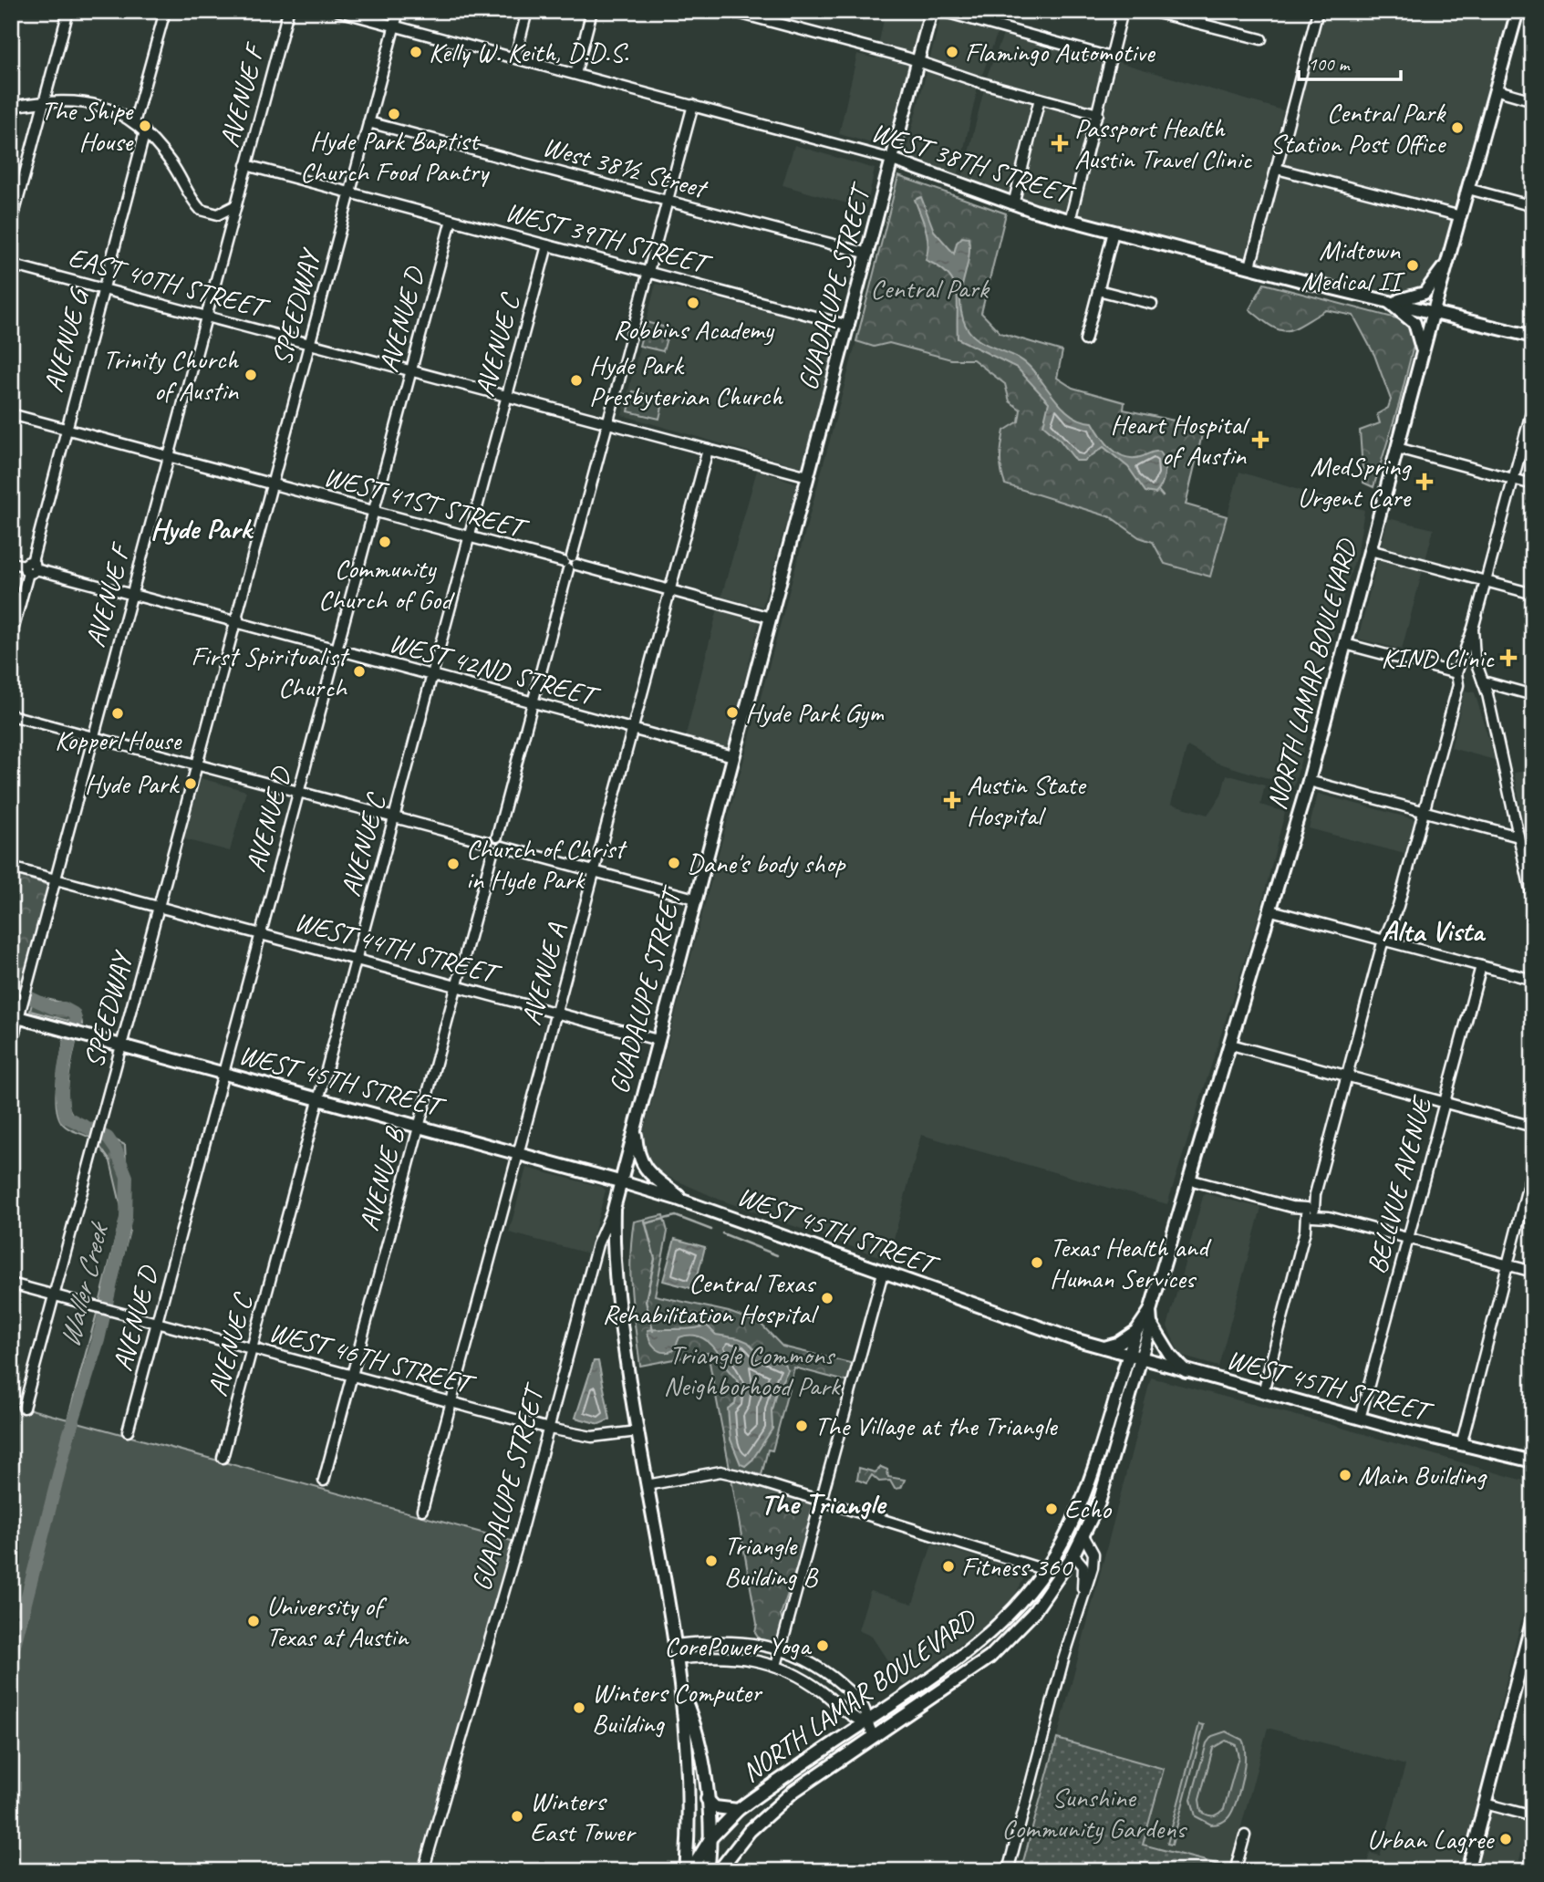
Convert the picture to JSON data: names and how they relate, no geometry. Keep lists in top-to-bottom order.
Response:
{
  "streets": {
    "main road": [
      "WEST 38TH STREET",
      "GUADALUPE STREET",
      "NORTH LAMAR BOULEVARD",
      "WEST 45TH STREET"
    ],
    "street": [
      "AVENUE F",
      "West 38½ Street",
      "WEST 39TH STREET",
      "EAST 40TH STREET",
      "SPEEDWAY",
      "AVENUE D",
      "AVENUE G",
      "AVENUE C",
      "WEST 41ST STREET",
      "WEST 42ND STREET",
      "WEST 44TH STREET",
      "AVENUE A",
      "AVENUE B",
      "BELLVUE AVENUE",
      "WEST 46TH STREET"
    ]
  },
  "crossings": [
    ["AVENUE F", "WEST 39TH STREET"],
    ["AVENUE F", "EAST 40TH STREET"],
    ["AVENUE F", "WEST 41ST STREET"],
    ["AVENUE F", "WEST 42ND STREET"],
    ["AVENUE F", "WEST 44TH STREET"],
    ["AVENUE F", "WEST 45TH STREET"],
    ["WEST 38TH STREET", "GUADALUPE STREET"],
    ["WEST 38TH STREET", "SPEEDWAY"],
    ["WEST 38TH STREET", "NORTH LAMAR BOULEVARD"],
    ["West 38½ Street", "GUADALUPE STREET"],
    ["West 38½ Street", "SPEEDWAY"],
    ["WEST 39TH STREET", "GUADALUPE STREET"],
    ["WEST 39TH STREET", "SPEEDWAY"],
    ["WEST 39TH STREET", "AVENUE D"],
    ["WEST 39TH STREET", "AVENUE C"],
    ["EAST 40TH STREET", "GUADALUPE STREET"],
    ["EAST 40TH STREET", "SPEEDWAY"],
    ["EAST 40TH STREET", "AVENUE D"],
    ["EAST 40TH STREET", "AVENUE G"],
    ["EAST 40TH STREET", "AVENUE C"],
    ["EAST 40TH STREET", "AVENUE A"],
    ["GUADALUPE STREET", "WEST 41ST STREET"],
    ["GUADALUPE STREET", "WEST 42ND STREET"],
    ["GUADALUPE STREET", "WEST 44TH STREET"],
    ["GUADALUPE STREET", "WEST 45TH STREET"],
    ["GUADALUPE STREET", "WEST 46TH STREET"],
    ["SPEEDWAY", "WEST 41ST STREET"],
    ["SPEEDWAY", "WEST 42ND STREET"],
    ["SPEEDWAY", "WEST 44TH STREET"],
    ["SPEEDWAY", "WEST 45TH STREET"],
    ["SPEEDWAY", "WEST 46TH STREET"],
    ["AVENUE D", "WEST 41ST STREET"],
    ["AVENUE D", "WEST 42ND STREET"],
    ["AVENUE D", "WEST 44TH STREET"],
    ["AVENUE D", "WEST 45TH STREET"],
    ["AVENUE D", "WEST 46TH STREET"],
    ["AVENUE G", "WEST 41ST STREET"],
    ["AVENUE G", "WEST 42ND STREET"],
    ["AVENUE C", "WEST 41ST STREET"],
    ["AVENUE C", "WEST 42ND STREET"],
    ["AVENUE C", "WEST 44TH STREET"],
    ["AVENUE C", "WEST 45TH STREET"],
    ["AVENUE C", "WEST 46TH STREET"],
    ["WEST 41ST STREET", "AVENUE A"],
    ["WEST 42ND STREET", "AVENUE A"],
    ["NORTH LAMAR BOULEVARD", "WEST 45TH STREET"],
    ["WEST 44TH STREET", "AVENUE A"],
    ["WEST 44TH STREET", "AVENUE B"],
    ["AVENUE A", "WEST 45TH STREET"],
    ["AVENUE A", "WEST 46TH STREET"],
    ["WEST 45TH STREET", "AVENUE B"],
    ["WEST 45TH STREET", "BELLVUE AVENUE"],
    ["AVENUE B", "WEST 46TH STREET"]
  ],
  "districts": ["Hyde Park", "Alta Vista", "The Triangle"],
  "water": ["Waller Creek"],
  "parks": ["Central Park", "Triangle Commons Neighborhood Park", "Sunshine Community Gardens"],
  "places": {
    "other": [
      "Kelly W. Keith, D.D.S.",
      "Flamingo Automotive",
      "Hyde Park Baptist Church Food Pantry",
      "The Shipe House",
      "Central Park Station Post Office",
      "Midtown Medical II",
      "Robbins Academy",
      "Trinity Church of Austin",
      "Hyde Park Presbyterian Church",
      "Community Church of God",
      "First Spiritualist Church",
      "Hyde Park Gym",
      "Kopperl House",
      "Hyde Park",
      "Dane's body shop",
      "Church of Christ in Hyde Park",
      "Texas Health and Human Services",
      "Central Texas Rehabilitation Hospital",
      "The Village at the Triangle",
      "Main Building",
      "Echo",
      "Triangle Building B",
      "Fitness 360",
      "University of Texas at Austin",
      "CorePower Yoga",
      "Winters Computer Building",
      "Winters East Tower",
      "Urban Lagree"
    ],
    "health": [
      "Passport Health Austin Travel Clinic",
      "Heart Hospital of Austin",
      "MedSpring Urgent Care",
      "KIND Clinic",
      "Austin State Hospital"
    ]
  },
  "scale_bar": "100 m"
}
